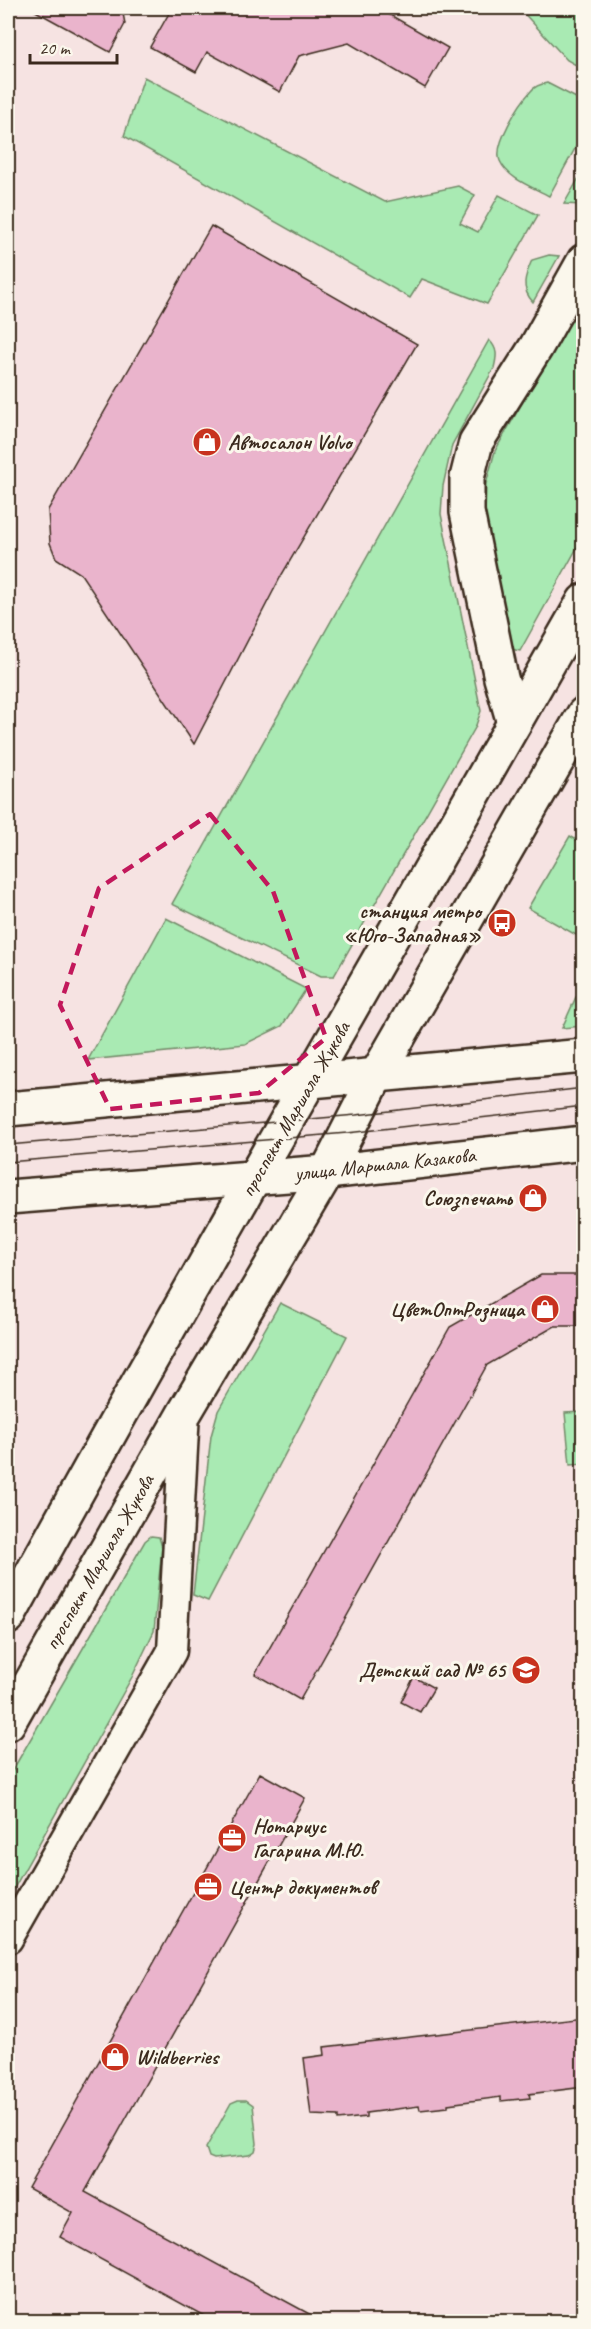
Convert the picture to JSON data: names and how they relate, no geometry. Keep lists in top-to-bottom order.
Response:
{
  "streets": {
    "main road": ["проспект Маршала Жукова", "улица Маршала Казакова"]
  },
  "crossings": [
    ["проспект Маршала Жукова", "улица Маршала Казакова"]
  ],
  "places": {
    "shop": [
      "Автосалон Volvo",
      "Союзпечать",
      "ЦветОптРозница",
      "Wildberries"
    ],
    "bus stop": ["станция метро «Юго-Западная»"],
    "school or university": ["Детский сад № 65"],
    "office": ["Нотариус Гагарина М.Ю.", "Центр документов"]
  },
  "scale_bar": "20 m"
}
